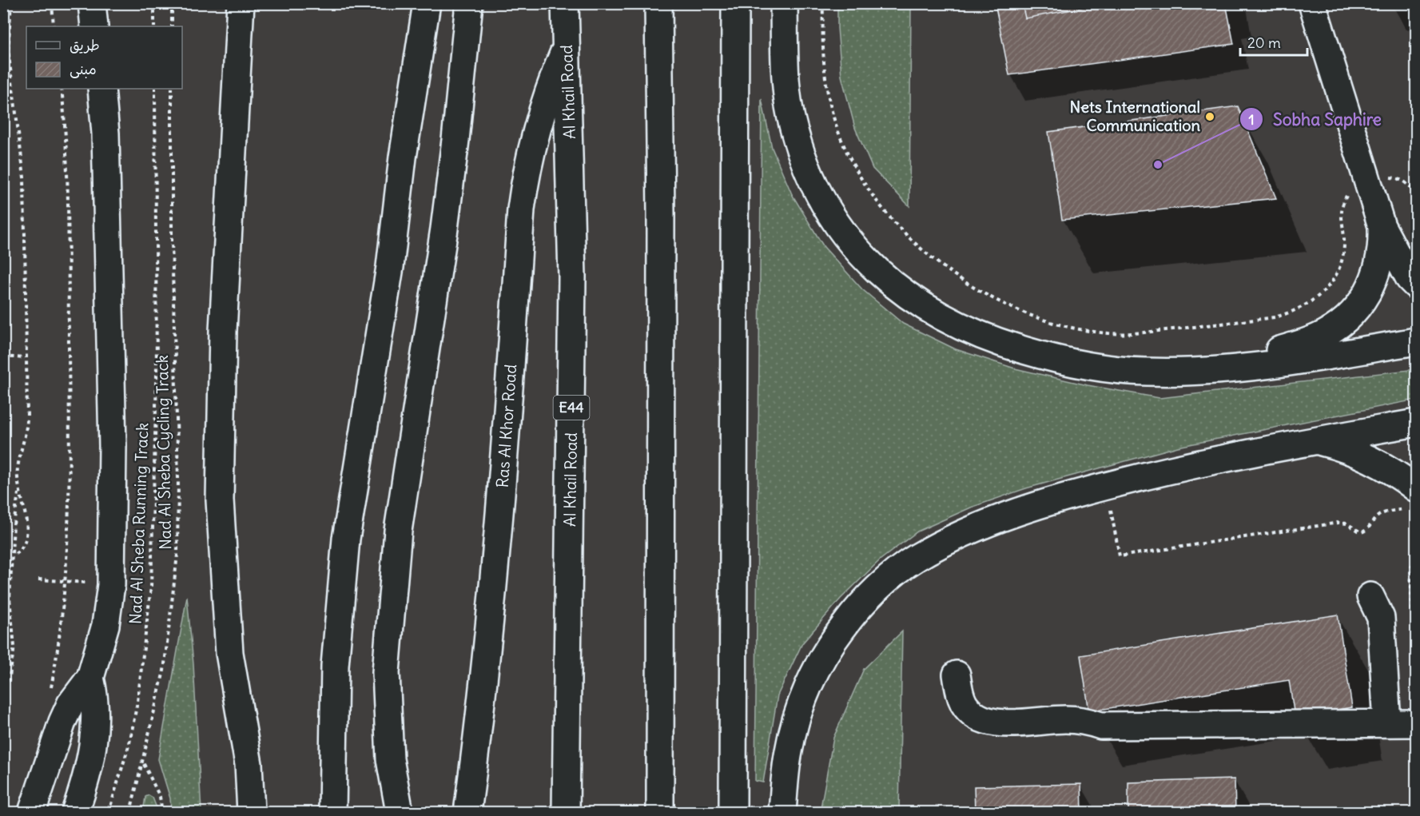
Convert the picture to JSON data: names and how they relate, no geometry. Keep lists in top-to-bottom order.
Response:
{
  "streets": {
    "main road": ["Al Khail Road", "E44", "Ras Al Khor Road"],
    "path": ["Nad Al Sheba Cycling Track", "Nad Al Sheba Running Track"]
  },
  "crossings": [
    ["Al Khail Road", "Ras Al Khor Road"]
  ],
  "places": ["Nets International Communication", "Sobha Saphire"],
  "legend": ["طريق", "مبنى"],
  "scale_bar": "20 m"
}
